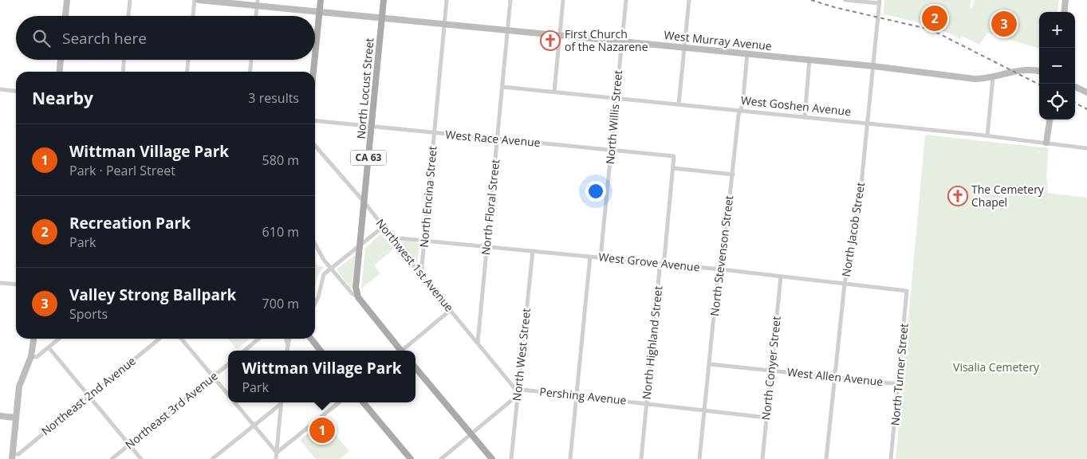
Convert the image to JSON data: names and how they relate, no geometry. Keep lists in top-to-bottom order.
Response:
{
  "streets": {
    "main road": ["West Murray Avenue", "North Locust Street", "CA 63"],
    "street": [
      "West Goshen Avenue",
      "North Willis Street",
      "West Race Avenue",
      "North Encina Street",
      "North Floral Street",
      "North Jacob Street",
      "North Stevenson Street",
      "West Grove Avenue",
      "Northwest 1st Avenue",
      "North Highland Street",
      "North West Street",
      "North Conyer Street",
      "North Turner Street",
      "West Allen Avenue",
      "Northeast 2nd Avenue",
      "Pershing Avenue",
      "Northeast 3rd Avenue"
    ]
  },
  "crossings": [
    ["West Murray Avenue", "North Locust Street"],
    ["West Murray Avenue", "North Willis Street"],
    ["West Murray Avenue", "North Encina Street"],
    ["West Murray Avenue", "North Floral Street"],
    ["West Murray Avenue", "North Jacob Street"],
    ["West Murray Avenue", "North Stevenson Street"],
    ["North Locust Street", "West Race Avenue"],
    ["North Locust Street", "Northwest 1st Avenue"],
    ["West Goshen Avenue", "North Willis Street"],
    ["West Goshen Avenue", "North Floral Street"],
    ["West Goshen Avenue", "North Jacob Street"],
    ["West Goshen Avenue", "North Stevenson Street"],
    ["North Willis Street", "West Race Avenue"],
    ["North Willis Street", "West Grove Avenue"],
    ["West Race Avenue", "North Encina Street"],
    ["West Race Avenue", "North Floral Street"],
    ["West Race Avenue", "North Highland Street"],
    ["North Encina Street", "West Grove Avenue"],
    ["North Encina Street", "Northwest 1st Avenue"],
    ["North Floral Street", "West Grove Avenue"],
    ["North Floral Street", "Northwest 1st Avenue"],
    ["North Jacob Street", "West Grove Avenue"],
    ["North Jacob Street", "West Allen Avenue"],
    ["North Stevenson Street", "West Grove Avenue"],
    ["North Stevenson Street", "West Allen Avenue"],
    ["North Stevenson Street", "Pershing Avenue"],
    ["West Grove Avenue", "Northwest 1st Avenue"],
    ["West Grove Avenue", "North Highland Street"],
    ["West Grove Avenue", "North West Street"],
    ["West Grove Avenue", "North Conyer Street"],
    ["West Grove Avenue", "North Turner Street"],
    ["Northwest 1st Avenue", "North West Street"],
    ["Northwest 1st Avenue", "Pershing Avenue"],
    ["North Highland Street", "Pershing Avenue"],
    ["North West Street", "Pershing Avenue"],
    ["North Conyer Street", "West Allen Avenue"],
    ["North Conyer Street", "Pershing Avenue"],
    ["North Turner Street", "West Allen Avenue"]
  ],
  "parks": ["Visalia Cemetery"],
  "places": {
    "church": ["First Church of the Nazarene", "The Cemetery Chapel"]
  },
  "page": {
    "pins": ["2", "3", "1"],
    "map_buttons": ["+", "−"],
    "search": "Search here",
    "heading": ["Nearby", "3 results"],
    "list": [
      {
        "mark": "1",
        "name": "Wittman Village Park",
        "note": "Park · Pearl Street",
        "value": "580 m"
      },
      {
        "mark": "2",
        "name": "Recreation Park",
        "note": "Park",
        "value": "610 m"
      },
      {
        "mark": "3",
        "name": "Valley Strong Ballpark",
        "note": "Sports",
        "value": "700 m"
      }
    ],
    "popup": ["Wittman Village Park", "Park"]
  }
}
